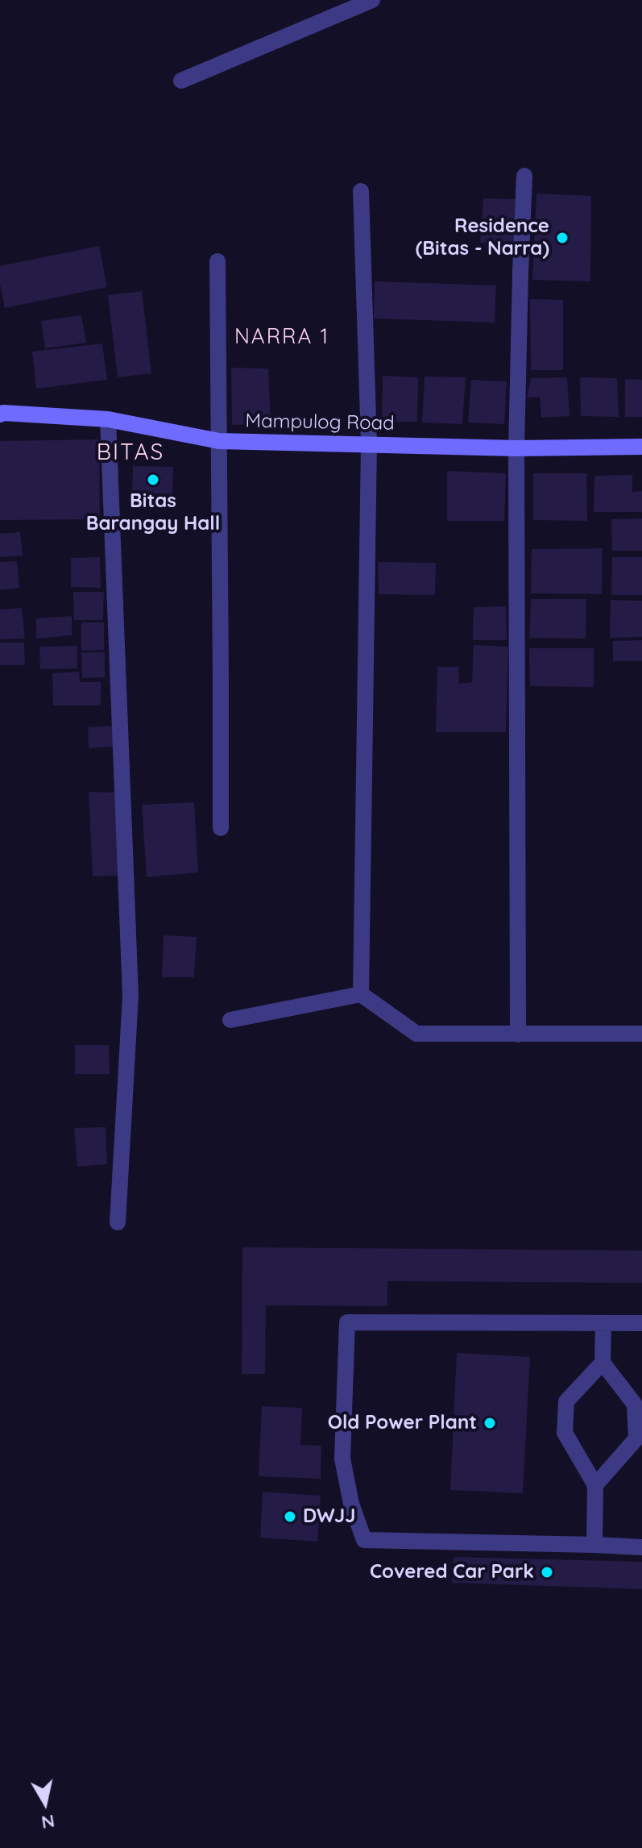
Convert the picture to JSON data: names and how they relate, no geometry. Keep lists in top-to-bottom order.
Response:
{
  "streets": {
    "street": ["Mampulog Road"]
  },
  "districts": ["NARRA 1", "BITAS"],
  "places": [
    "Residence (Bitas - Narra)",
    "Bitas Barangay Hall",
    "Old Power Plant",
    "DWJJ",
    "Covered Car Park"
  ],
  "north": "bottom"
}
